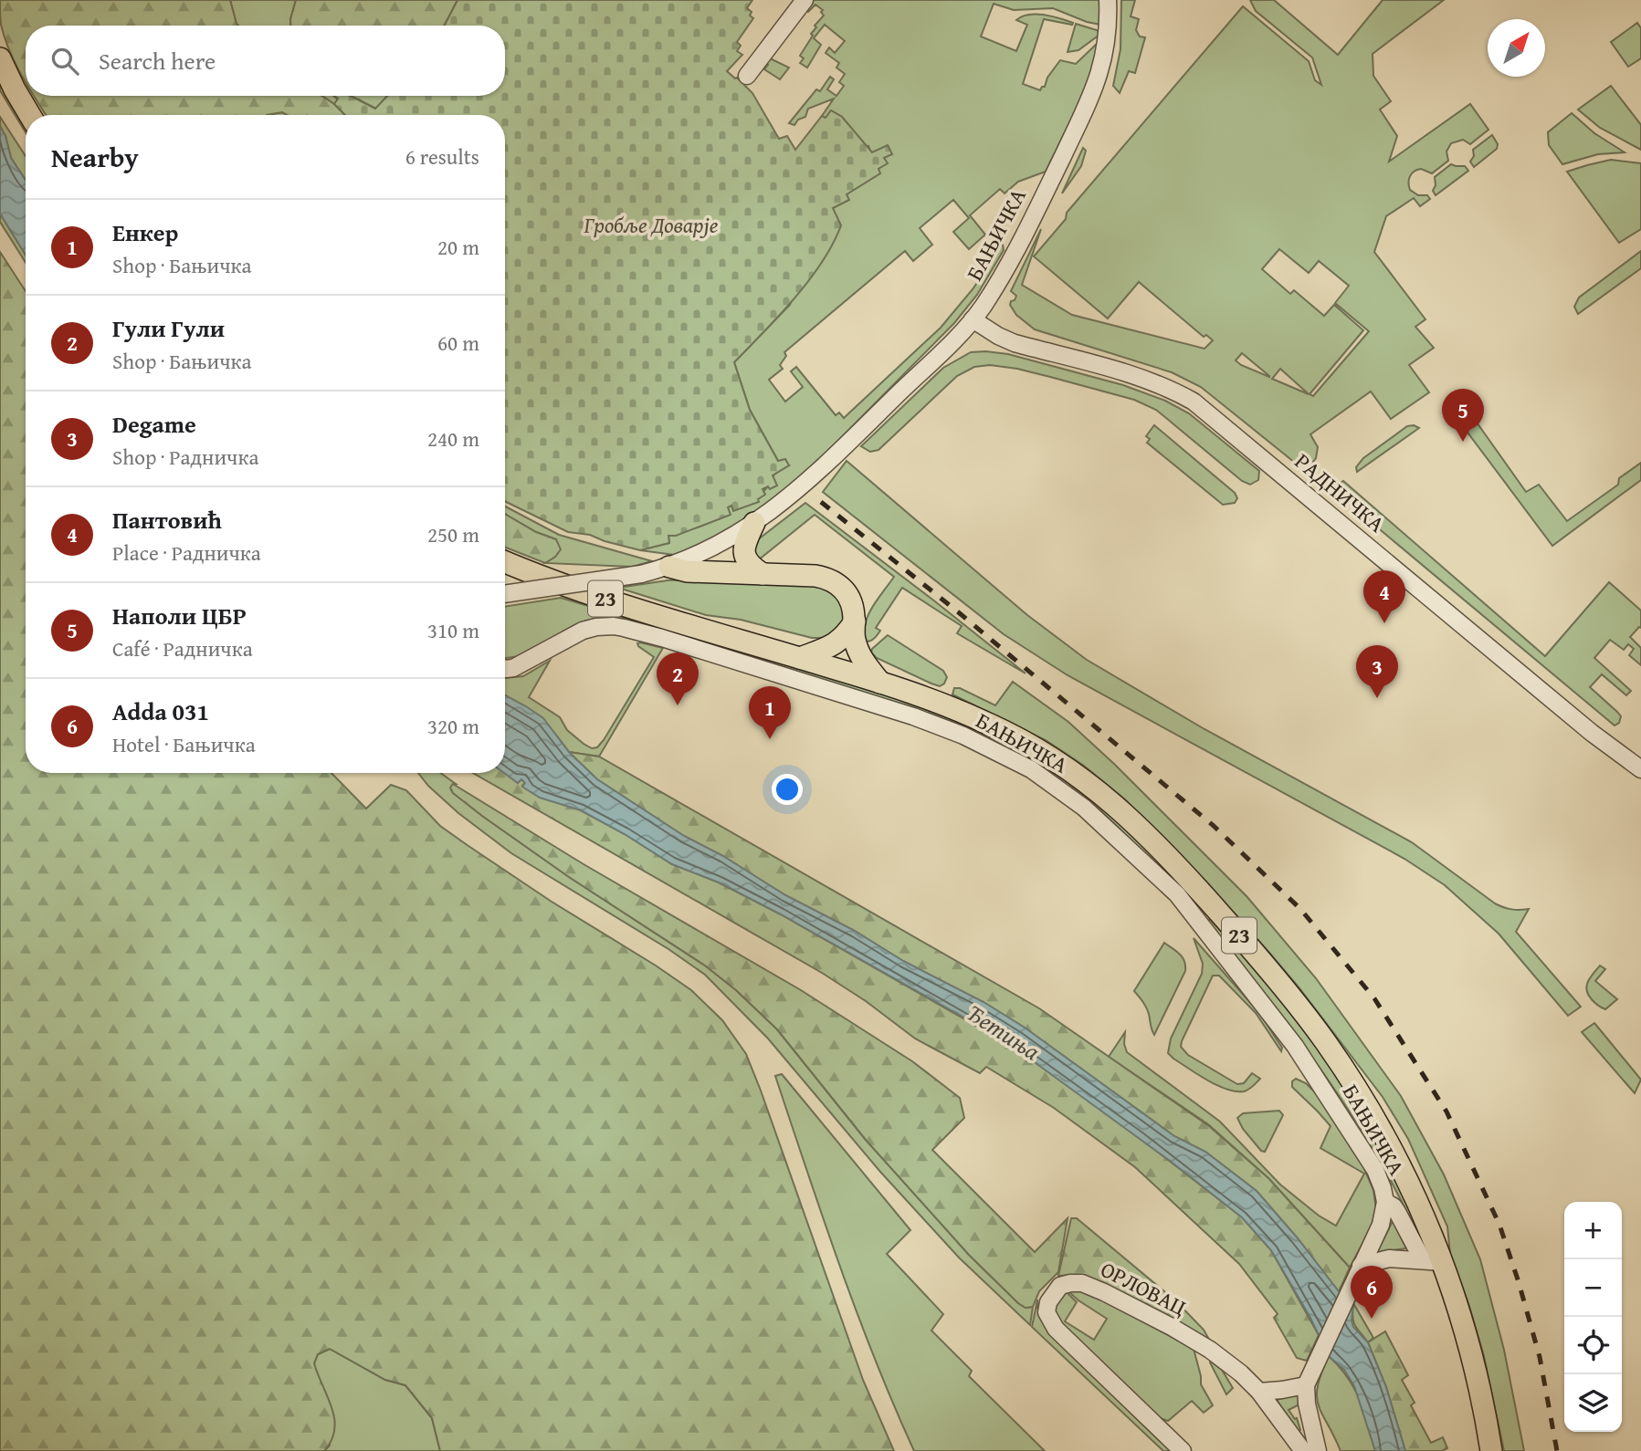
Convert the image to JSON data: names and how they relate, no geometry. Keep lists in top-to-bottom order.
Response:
{
  "streets": {
    "main road": ["23"],
    "street": ["БАЊИЧКА", "РАДНИЧКА", "ОРЛОВАЦ"]
  },
  "crossings": [
    ["БАЊИЧКА", "РАДНИЧКА"],
    ["БАЊИЧКА", "23"]
  ],
  "water": ["Ђетиња"],
  "parks": ["Гробље Доварје"],
  "north": "top right",
  "page": {
    "search": "Search here",
    "heading": ["Nearby", "6 results"],
    "list": [
      {
        "mark": "1",
        "name": "Енкер",
        "note": "Shop · Бањичка",
        "value": "20 m"
      },
      {
        "mark": "2",
        "name": "Гули Гули",
        "note": "Shop · Бањичка",
        "value": "60 m"
      },
      {
        "mark": "3",
        "name": "Degame",
        "note": "Shop · Радничка",
        "value": "240 m"
      },
      {
        "mark": "4",
        "name": "Пантовић",
        "note": "Place · Радничка",
        "value": "250 m"
      },
      {
        "mark": "5",
        "name": "Наполи ЦБР",
        "note": "Café · Радничка",
        "value": "310 m"
      },
      {
        "mark": "6",
        "name": "Adda 031",
        "note": "Hotel · Бањичка",
        "value": "320 m"
      }
    ],
    "pins": [
      "5",
      "4",
      "3",
      "2",
      "1",
      "6"
    ],
    "map_buttons": ["+", "−"]
  }
}
